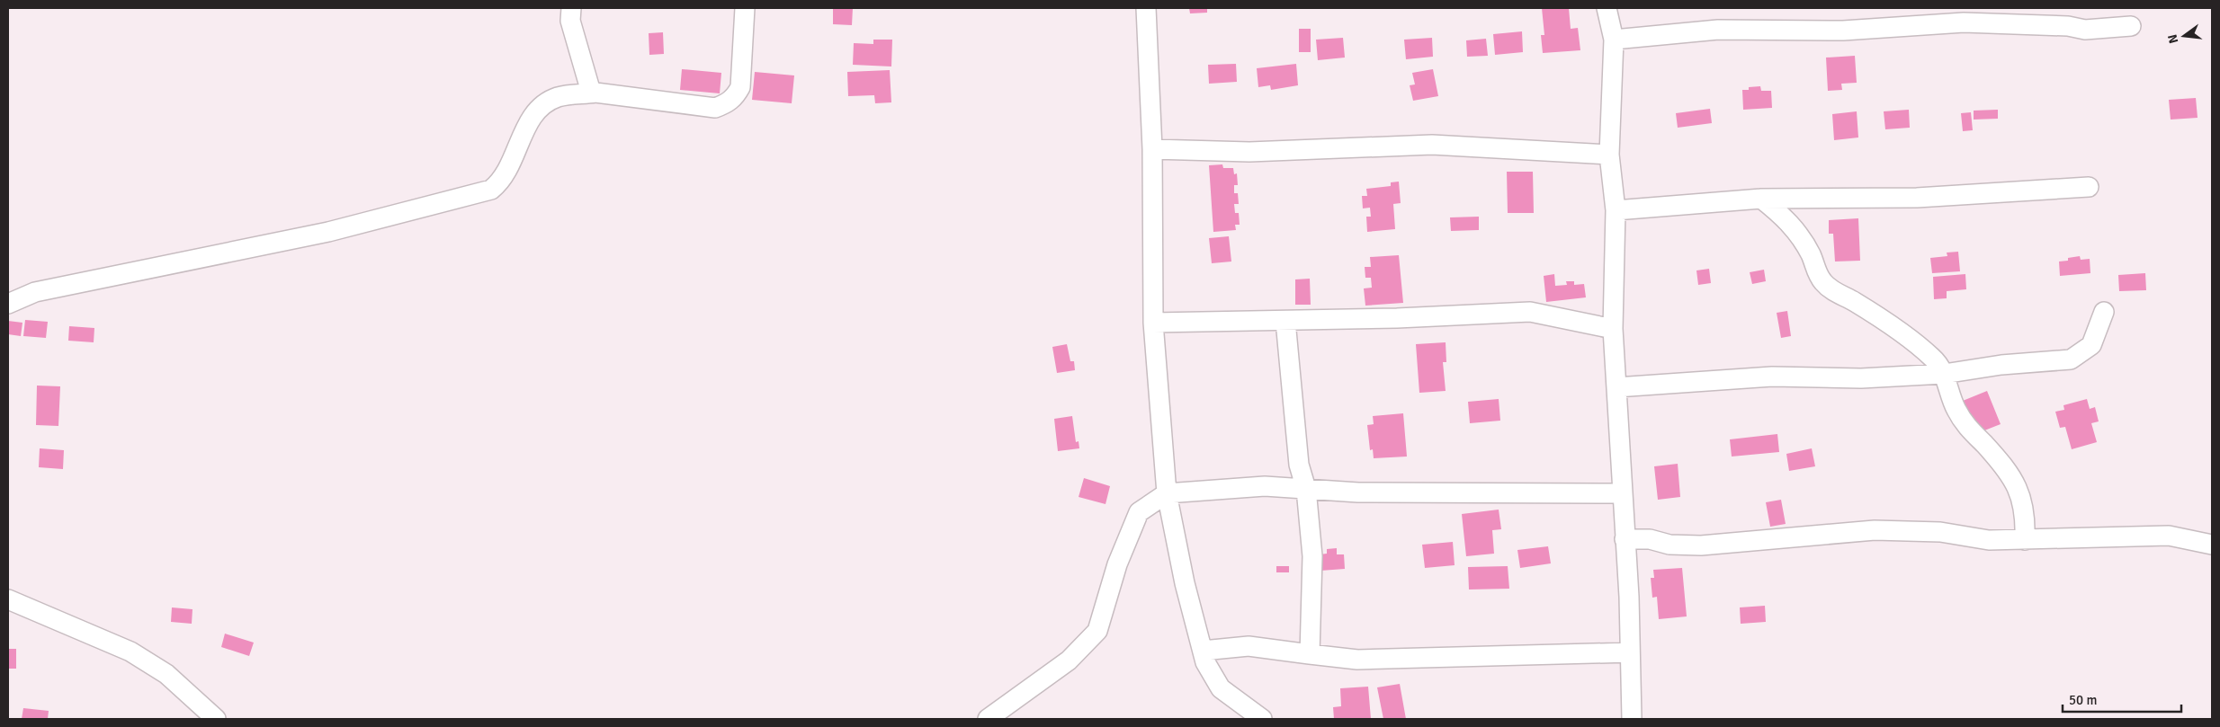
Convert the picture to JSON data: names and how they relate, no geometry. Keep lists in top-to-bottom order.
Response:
{
  "scale_bar": "50 m",
  "north": "left"
}
